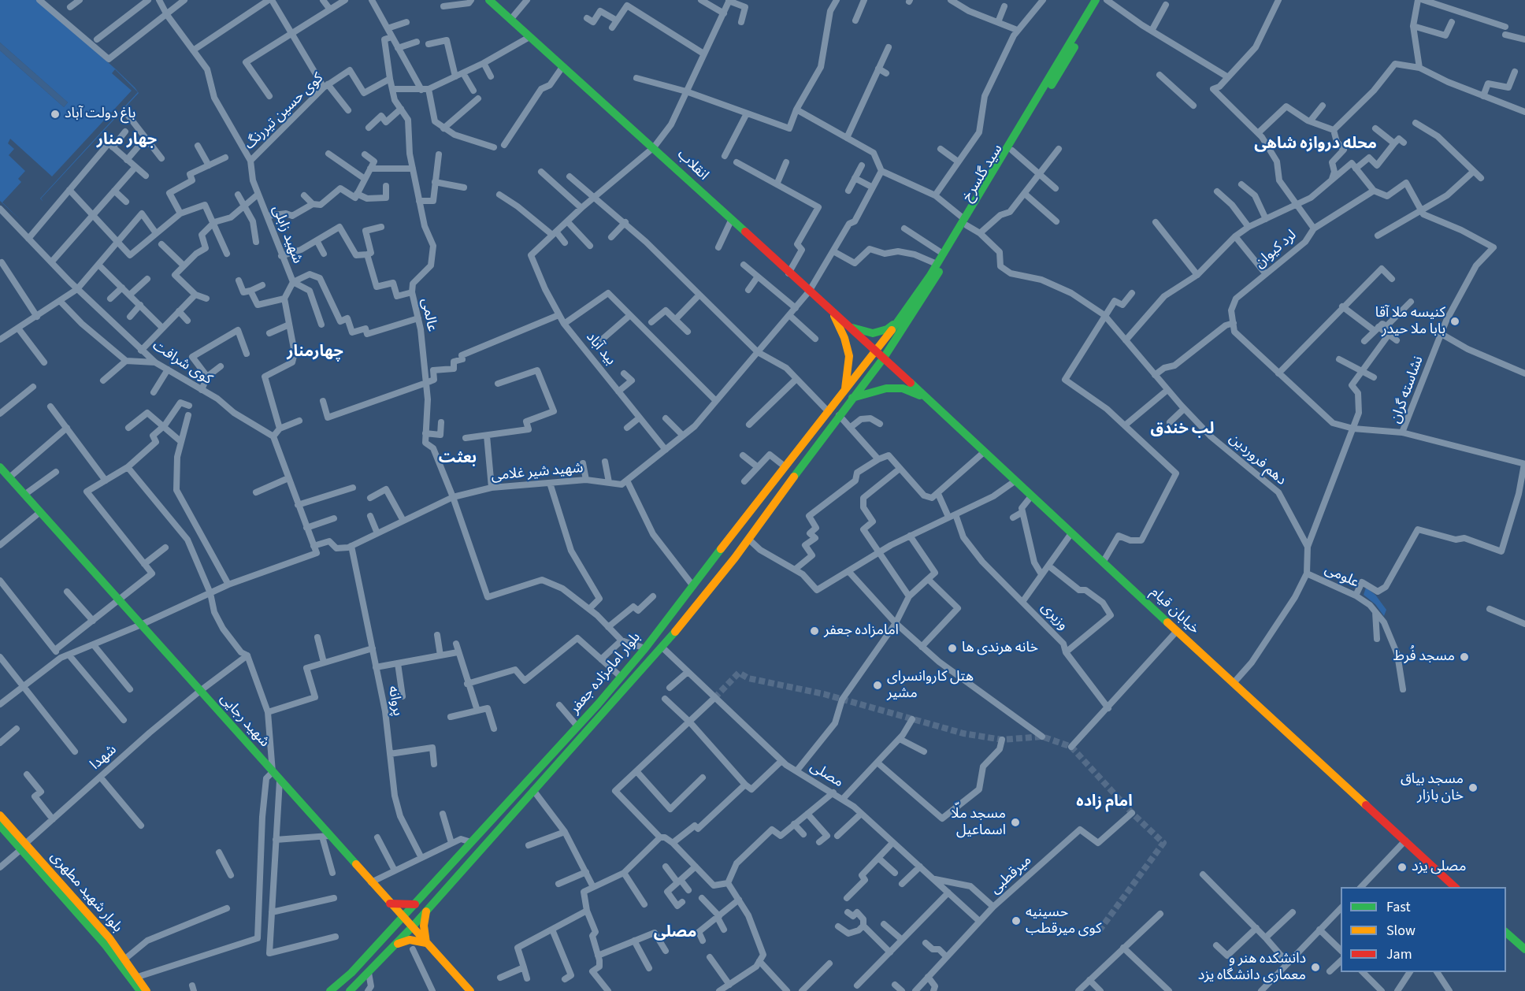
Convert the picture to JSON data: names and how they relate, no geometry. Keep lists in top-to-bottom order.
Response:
{
  "streets": {
    "main road": [
      "انقلاب",
      "سید گلسرخ",
      "خیابان قیام",
      "بلوار امامزاده جعفر",
      "شهید رجایی",
      "بلوار شهید مطهری"
    ],
    "street": [
      "کوی حسین تیررنگ",
      "شهید زابلی",
      "لرد کیوان",
      "عالمی",
      "بید آباد",
      "کوی شرافت",
      "نشاسته گران",
      "دهم فروردین",
      "شهید شیر غلامی",
      "علومی",
      "وزیری",
      "پروانه",
      "شهدا",
      "مصلی",
      "میرقطبی"
    ]
  },
  "crossings": [
    ["کوی حسین تیررنگ", "شهید زابلی"],
    ["انقلاب", "سید گلسرخ"],
    ["انقلاب", "خیابان قیام"],
    ["انقلاب", "بلوار امامزاده جعفر"],
    ["سید گلسرخ", "خیابان قیام"],
    ["سید گلسرخ", "بلوار امامزاده جعفر"],
    ["دهم فروردین", "علومی"],
    ["شهید شیر غلامی", "پروانه"],
    ["خیابان قیام", "وزیری"],
    ["خیابان قیام", "بلوار امامزاده جعفر"],
    ["بلوار امامزاده جعفر", "شهید رجایی"],
    ["بلوار امامزاده جعفر", "مصلی"],
    ["شهید رجایی", "شهدا"],
    ["شهدا", "بلوار شهید مطهری"],
    ["مصلی", "میرقطبی"]
  ],
  "districts": [
    "جهار منار",
    "محله دروازه شاهی",
    "چهارمنار",
    "لب خندق",
    "بعثت",
    "امام زاده",
    "مصلی"
  ],
  "places": [
    "باغ دولت آباد",
    "کنیسه ملا آقا بابا ملا حیدر",
    "امامزاده جعفر",
    "خانه هرندی ها",
    "مسجد فُرط",
    "هتل کاروانسرای مشیر",
    "مسجد بیاق خان بازار",
    "مسجد ملّا اسماعیل",
    "مصلی یزد",
    "حسینیه کوی میرقطب",
    "دانشکده هنر و معماری دانشگاه یزد"
  ],
  "legend": ["Fast", "Slow", "Jam"]
}
